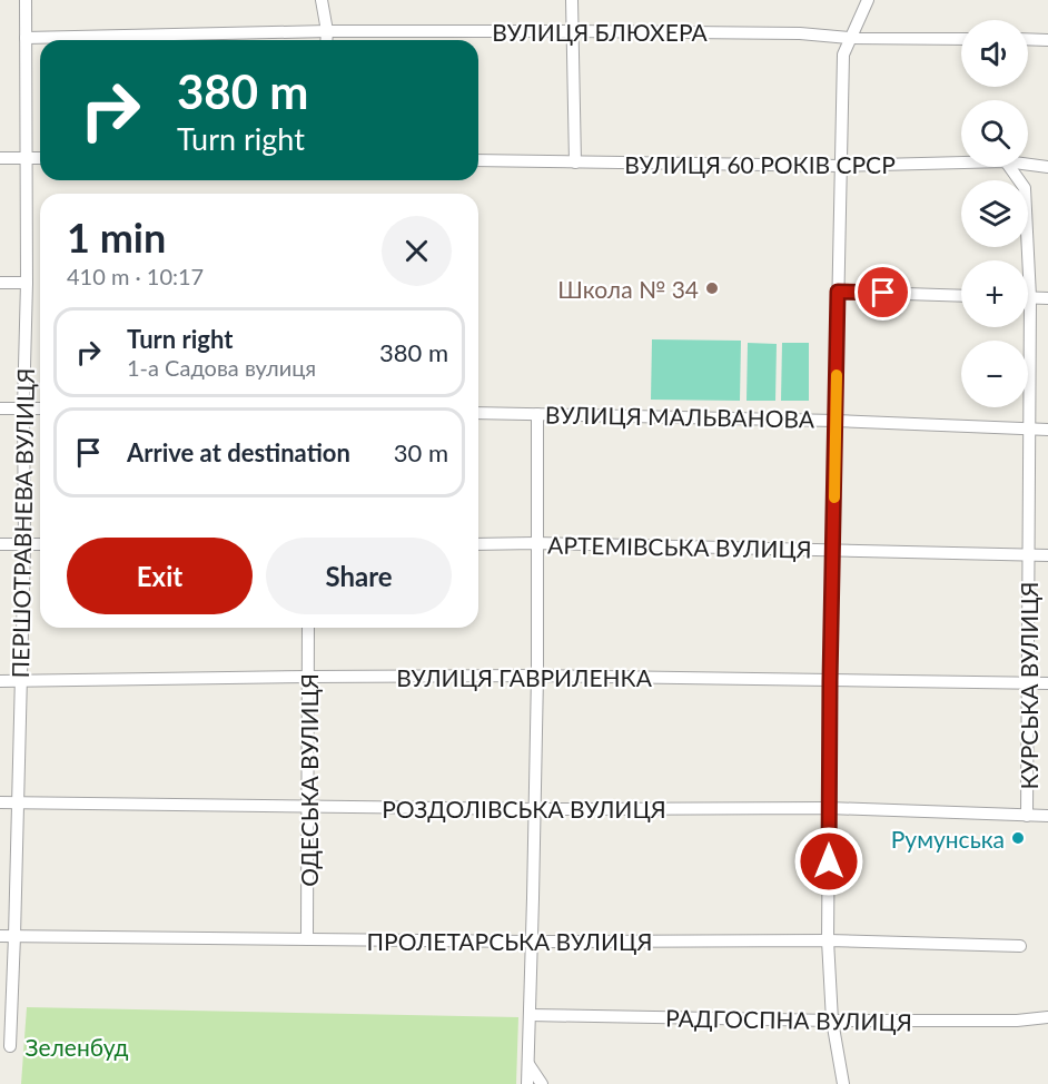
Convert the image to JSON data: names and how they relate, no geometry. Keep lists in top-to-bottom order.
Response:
{
  "streets": {
    "street": [
      "ВУЛИЦЯ БЛЮХЕРА",
      "ВУЛИЦЯ 60 РОКІВ СРСР",
      "ВУЛИЦЯ МАЛЬВАНОВА",
      "ПЕРШОТРАВНЕВА ВУЛИЦЯ",
      "АРТЕМІВСЬКА ВУЛИЦЯ",
      "ВУЛИЦЯ ГАВРИЛЕНКА",
      "КУРСЬКА ВУЛИЦЯ",
      "ОДЕСЬКА ВУЛИЦЯ",
      "РОЗДОЛІВСЬКА ВУЛИЦЯ",
      "ПРОЛЕТАРСЬКА ВУЛИЦЯ",
      "РАДГОСПНА ВУЛИЦЯ"
    ]
  },
  "crossings": [
    ["ВУЛИЦЯ БЛЮХЕРА", "ПЕРШОТРАВНЕВА ВУЛИЦЯ"],
    ["ВУЛИЦЯ МАЛЬВАНОВА", "КУРСЬКА ВУЛИЦЯ"],
    ["ПЕРШОТРАВНЕВА ВУЛИЦЯ", "ВУЛИЦЯ ГАВРИЛЕНКА"],
    ["ПЕРШОТРАВНЕВА ВУЛИЦЯ", "РОЗДОЛІВСЬКА ВУЛИЦЯ"],
    ["ПЕРШОТРАВНЕВА ВУЛИЦЯ", "ПРОЛЕТАРСЬКА ВУЛИЦЯ"],
    ["АРТЕМІВСЬКА ВУЛИЦЯ", "КУРСЬКА ВУЛИЦЯ"],
    ["ВУЛИЦЯ ГАВРИЛЕНКА", "КУРСЬКА ВУЛИЦЯ"],
    ["ВУЛИЦЯ ГАВРИЛЕНКА", "ОДЕСЬКА ВУЛИЦЯ"],
    ["КУРСЬКА ВУЛИЦЯ", "РОЗДОЛІВСЬКА ВУЛИЦЯ"],
    ["ОДЕСЬКА ВУЛИЦЯ", "РОЗДОЛІВСЬКА ВУЛИЦЯ"],
    ["ОДЕСЬКА ВУЛИЦЯ", "ПРОЛЕТАРСЬКА ВУЛИЦЯ"]
  ],
  "parks": ["Зеленбуд"],
  "places": ["Школа № 34", "Румунська"],
  "page": {
    "map_buttons": ["+", "−"],
    "turn": ["380 m", "Turn right"],
    "heading": ["1 min", "410 m · 10:17"],
    "list": [
      {
        "name": "Turn right",
        "note": "1-а Садова вулиця",
        "value": "380 m"
      },
      {
        "name": "Arrive at destination",
        "value": "30 m"
      }
    ],
    "buttons": ["Exit", "Share"]
  }
}
